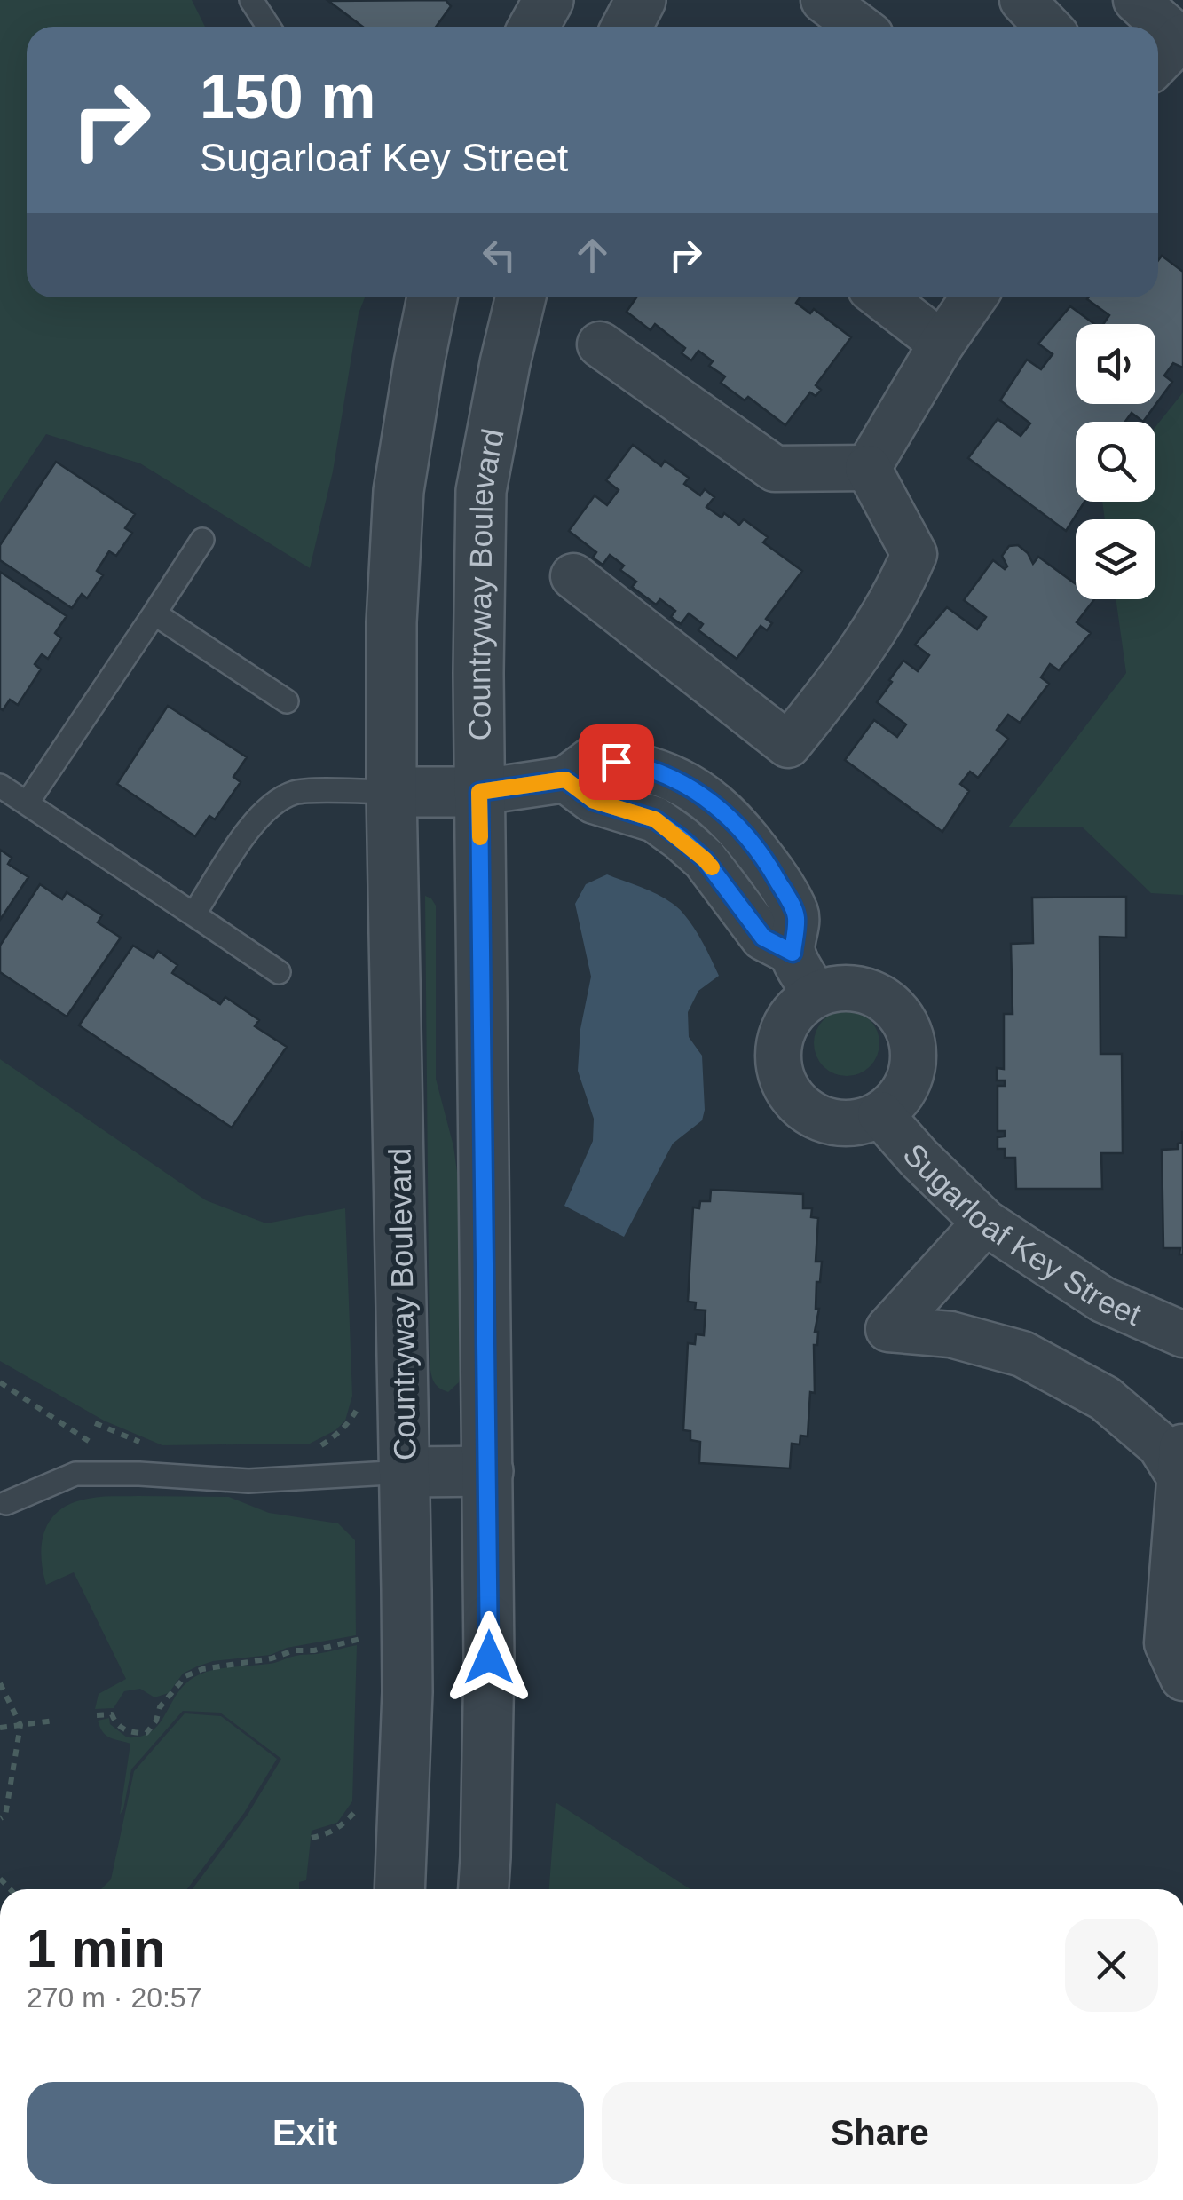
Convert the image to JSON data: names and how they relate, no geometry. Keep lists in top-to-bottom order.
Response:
{
  "streets": {
    "street": ["Countryway Boulevard", "Sugarloaf Key Street"]
  },
  "page": {
    "turn": ["150 m", "Sugarloaf Key Street"],
    "heading": ["1 min", "270 m · 20:57"],
    "buttons": ["Exit", "Share"]
  }
}
